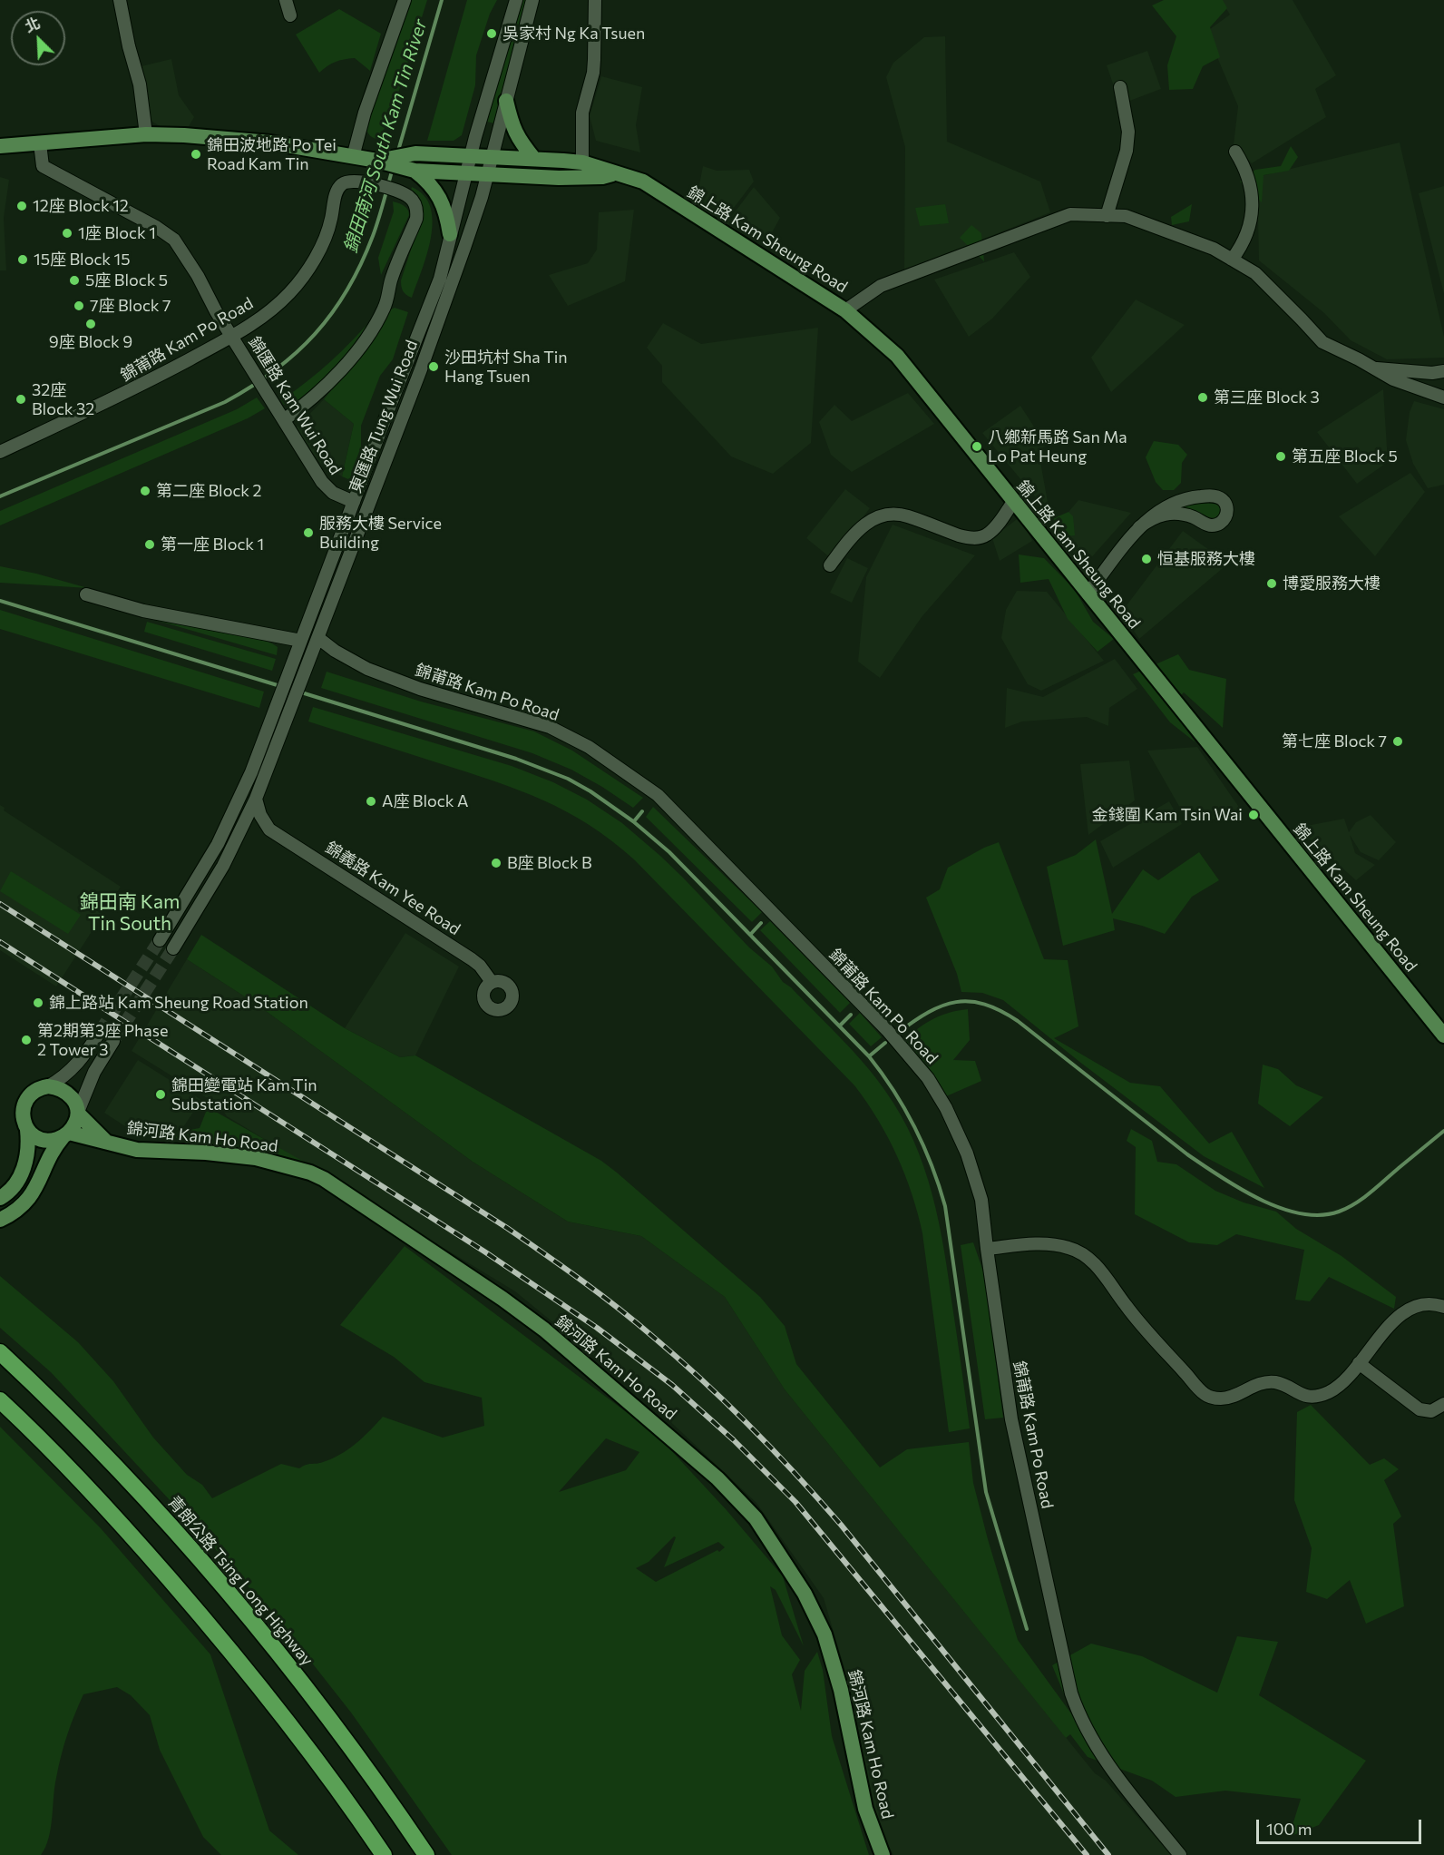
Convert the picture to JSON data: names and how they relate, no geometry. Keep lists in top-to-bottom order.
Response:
{
  "streets": {
    "highway": ["青朗公路 Tsing Long Highway"],
    "main road": ["錦上路 Kam Sheung Road", "錦河路 Kam Ho Road"],
    "street": [
      "錦莆路 Kam Po Road",
      "錦匯路 Kam Wui Road",
      "東匯路 Tung Wui Road",
      "錦義路 Kam Yee Road"
    ]
  },
  "crossings": [
    ["錦上路 Kam Sheung Road", "錦匯路 Kam Wui Road"],
    ["錦上路 Kam Sheung Road", "東匯路 Tung Wui Road"],
    ["錦莆路 Kam Po Road", "錦匯路 Kam Wui Road"],
    ["錦莆路 Kam Po Road", "東匯路 Tung Wui Road"],
    ["錦匯路 Kam Wui Road", "東匯路 Tung Wui Road"]
  ],
  "districts": ["錦田南 Kam Tin South"],
  "water": ["錦田南河 South Kam Tin River"],
  "places": [
    "吳家村 Ng Ka Tsuen",
    "錦田波地路 Po Tei Road Kam Tin",
    "12座 Block 12",
    "1座 Block 1",
    "15座 Block 15",
    "5座 Block 5",
    "7座 Block 7",
    "9座 Block 9",
    "沙田坑村 Sha Tin Hang Tsuen",
    "第三座 Block 3",
    "32座 Block 32",
    "八鄉新馬路 San Ma Lo Pat Heung",
    "第五座 Block 5",
    "第二座 Block 2",
    "服務大樓 Service Building",
    "第一座 Block 1",
    "恒基服務大樓",
    "博愛服務大樓",
    "第七座 Block 7",
    "A座 Block A",
    "金錢圍 Kam Tsin Wai",
    "B座 Block B",
    "錦上路站 Kam Sheung Road Station",
    "第2期第3座 Phase 2 Tower 3",
    "錦田變電站 Kam Tin Substation"
  ],
  "scale_bar": "100 m",
  "north": "top left"
}
